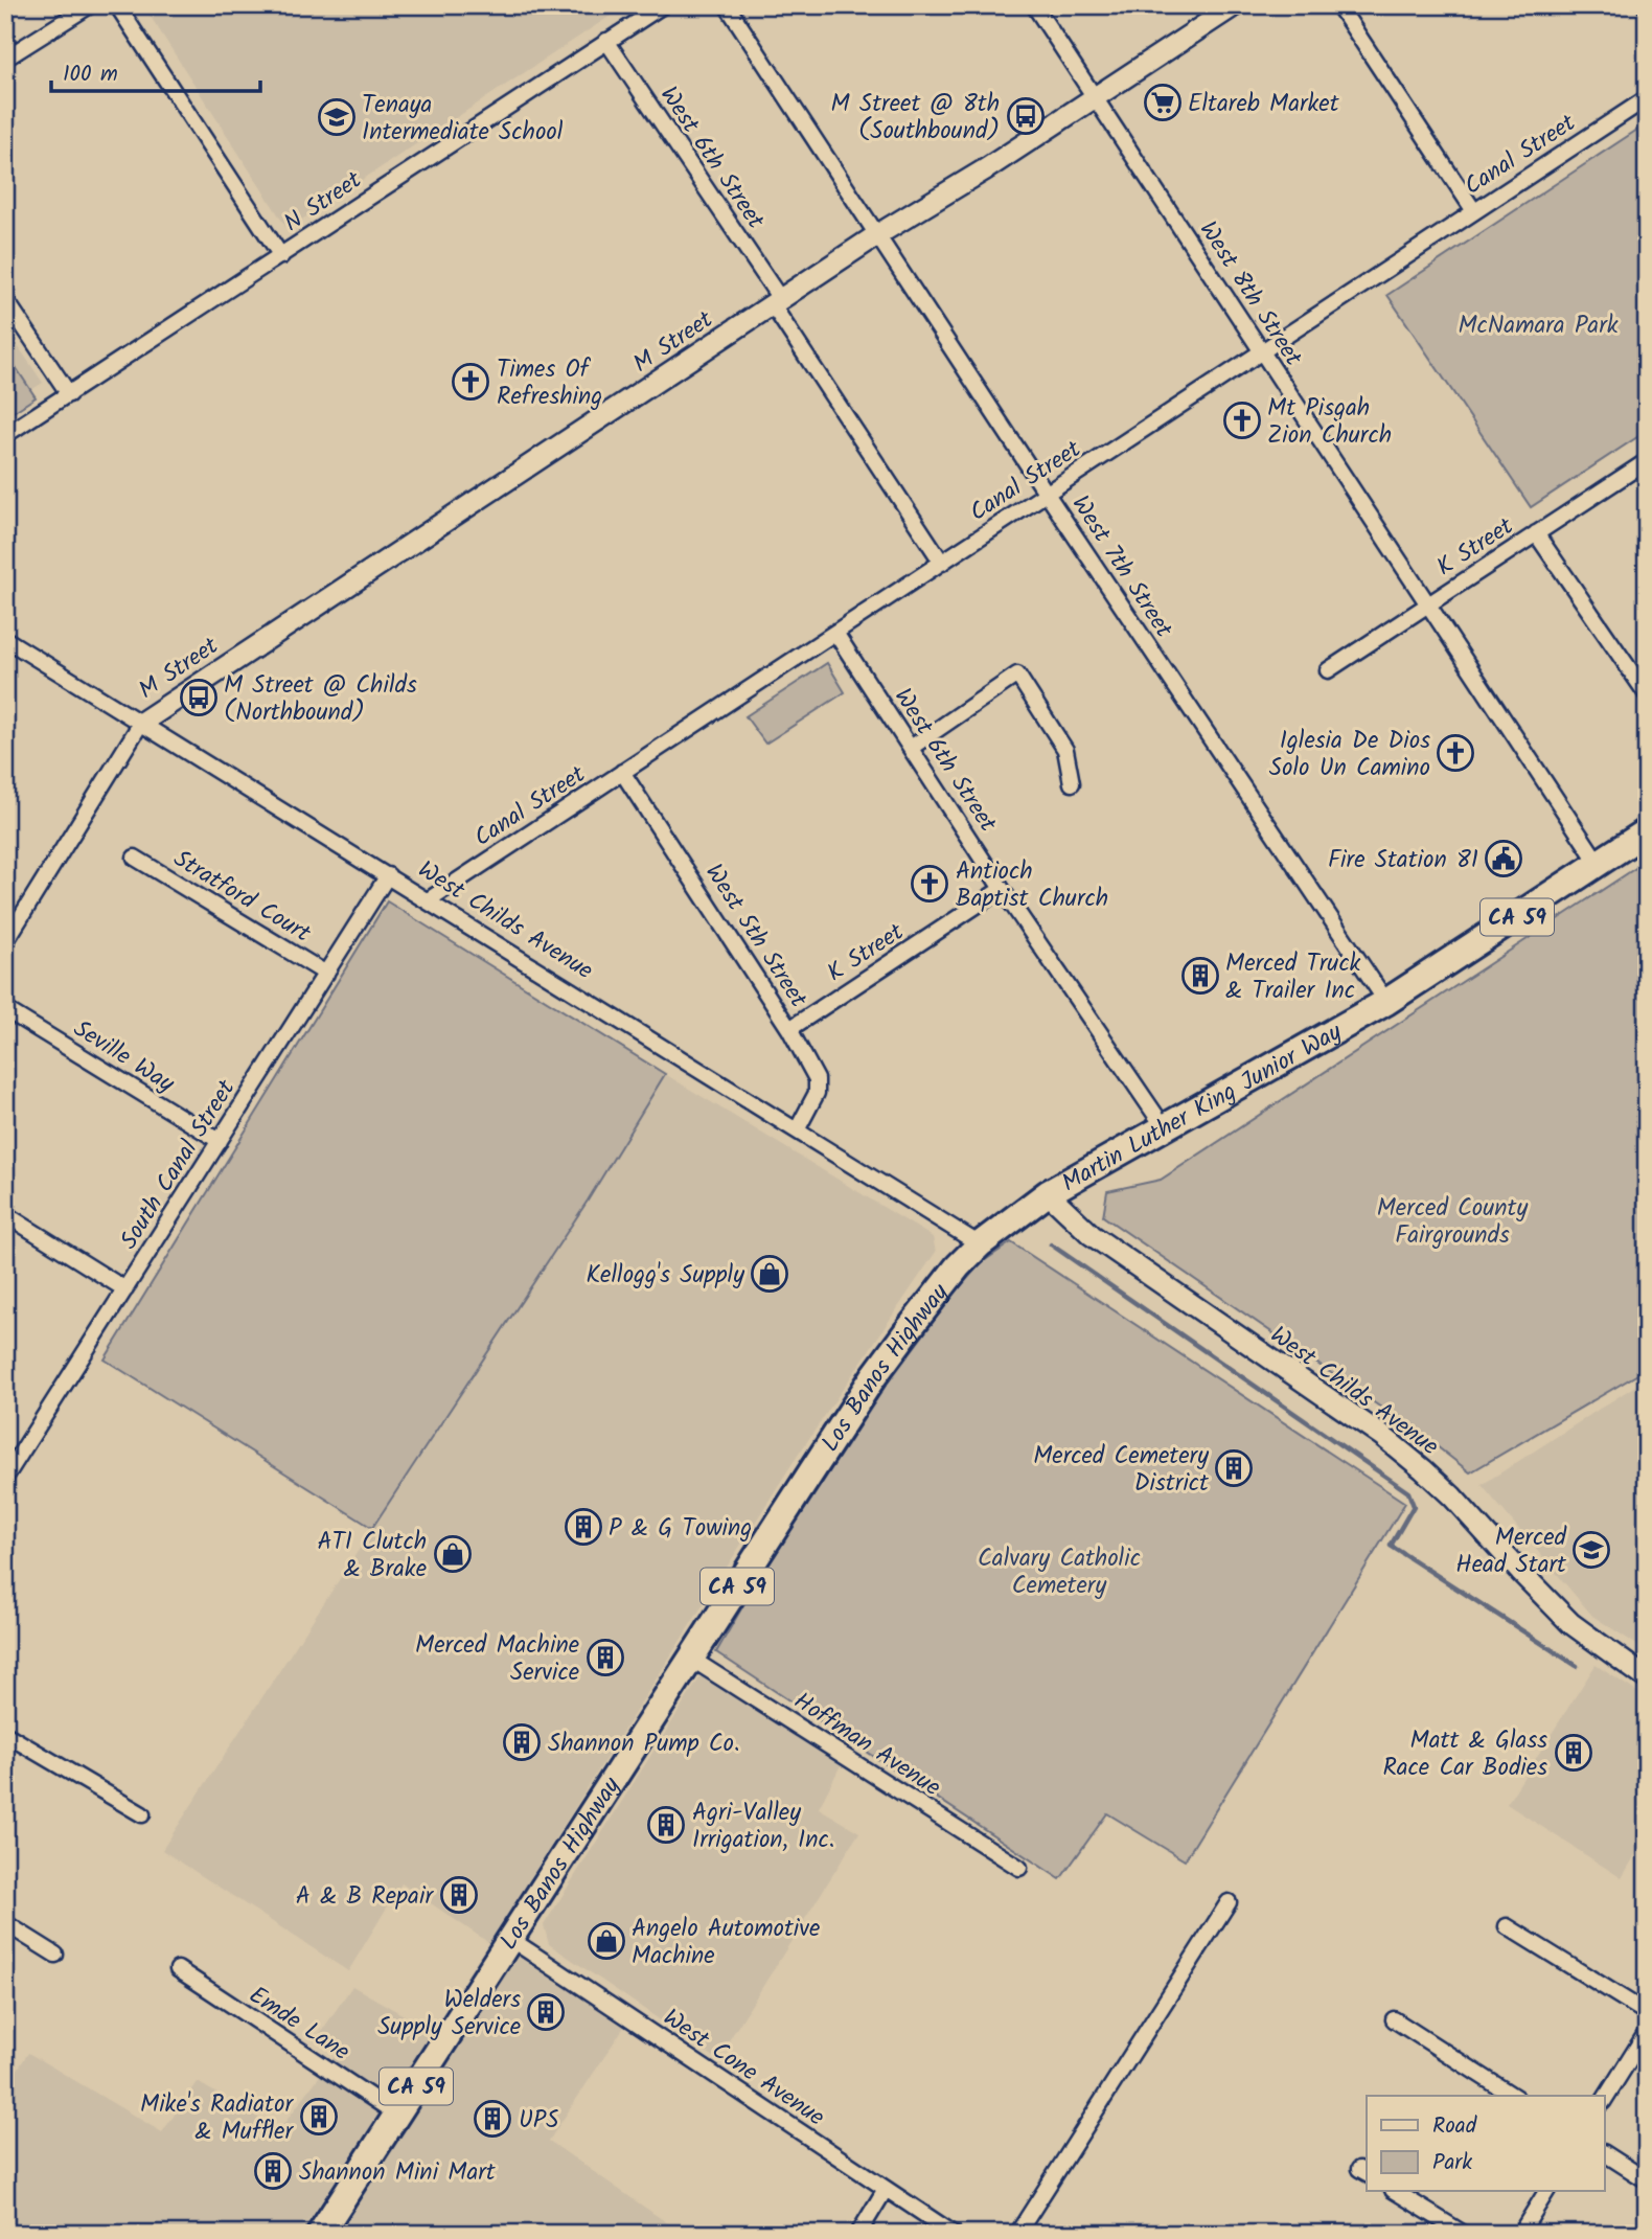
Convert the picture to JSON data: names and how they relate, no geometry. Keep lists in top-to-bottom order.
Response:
{
  "streets": {
    "highway": ["CA 59", "Martin Luther King Junior Way", "Los Banos Highway"],
    "street": [
      "Canal Street",
      "West 6th Street",
      "N Street",
      "West 8th Street",
      "M Street",
      "K Street",
      "West 7th Street",
      "Stratford Court",
      "West Childs Avenue",
      "West 5th Street",
      "Seville Way",
      "South Canal Street",
      "Hoffman Avenue",
      "Emde Lane",
      "West Cone Avenue"
    ]
  },
  "crossings": [
    ["Canal Street", "West 6th Street"],
    ["Canal Street", "West 8th Street"],
    ["Canal Street", "West 7th Street"],
    ["Canal Street", "West Childs Avenue"],
    ["Canal Street", "West 5th Street"],
    ["West 6th Street", "N Street"],
    ["West 6th Street", "M Street"],
    ["West 6th Street", "K Street"],
    ["West 6th Street", "Martin Luther King Junior Way"],
    ["West 8th Street", "M Street"],
    ["West 8th Street", "K Street"],
    ["West 8th Street", "Martin Luther King Junior Way"],
    ["M Street", "West 7th Street"],
    ["M Street", "West Childs Avenue"],
    ["K Street", "West 5th Street"],
    ["West 7th Street", "Martin Luther King Junior Way"],
    ["Stratford Court", "South Canal Street"],
    ["West Childs Avenue", "West 5th Street"],
    ["West Childs Avenue", "Martin Luther King Junior Way"],
    ["West Childs Avenue", "South Canal Street"],
    ["West Childs Avenue", "Los Banos Highway"],
    ["Seville Way", "South Canal Street"],
    ["Martin Luther King Junior Way", "Los Banos Highway"],
    ["Los Banos Highway", "Hoffman Avenue"],
    ["Los Banos Highway", "Emde Lane"],
    ["Los Banos Highway", "West Cone Avenue"]
  ],
  "parks": ["McNamara Park", "Merced County Fairgrounds", "Calvary Catholic Cemetery"],
  "places": {
    "supermarket": ["Eltareb Market"],
    "bus stop": ["M Street @ 8th (Southbound)", "M Street @ Childs (Northbound)"],
    "school or university": ["Tenaya Intermediate School", "Merced Head Start"],
    "church": [
      "Times Of Refreshing",
      "Mt Pisgah Zion Church",
      "Iglesia De Dios Solo Un Camino",
      "Antioch Baptist Church"
    ],
    "public building": ["Fire Station 81"],
    "building": [
      "Merced Truck & Trailer Inc",
      "Merced Cemetery District",
      "P & G Towing",
      "Merced Machine Service",
      "Shannon Pump Co.",
      "Matt & Glass Race Car Bodies",
      "Agri-Valley Irrigation, Inc.",
      "A & B Repair",
      "Welders Supply Service",
      "Mike's Radiator & Muffler",
      "UPS",
      "Shannon Mini Mart"
    ],
    "shop": ["Kellogg's Supply", "ATI Clutch & Brake", "Angelo Automotive Machine"]
  },
  "legend": ["Road", "Park"],
  "scale_bar": "100 m"
}
